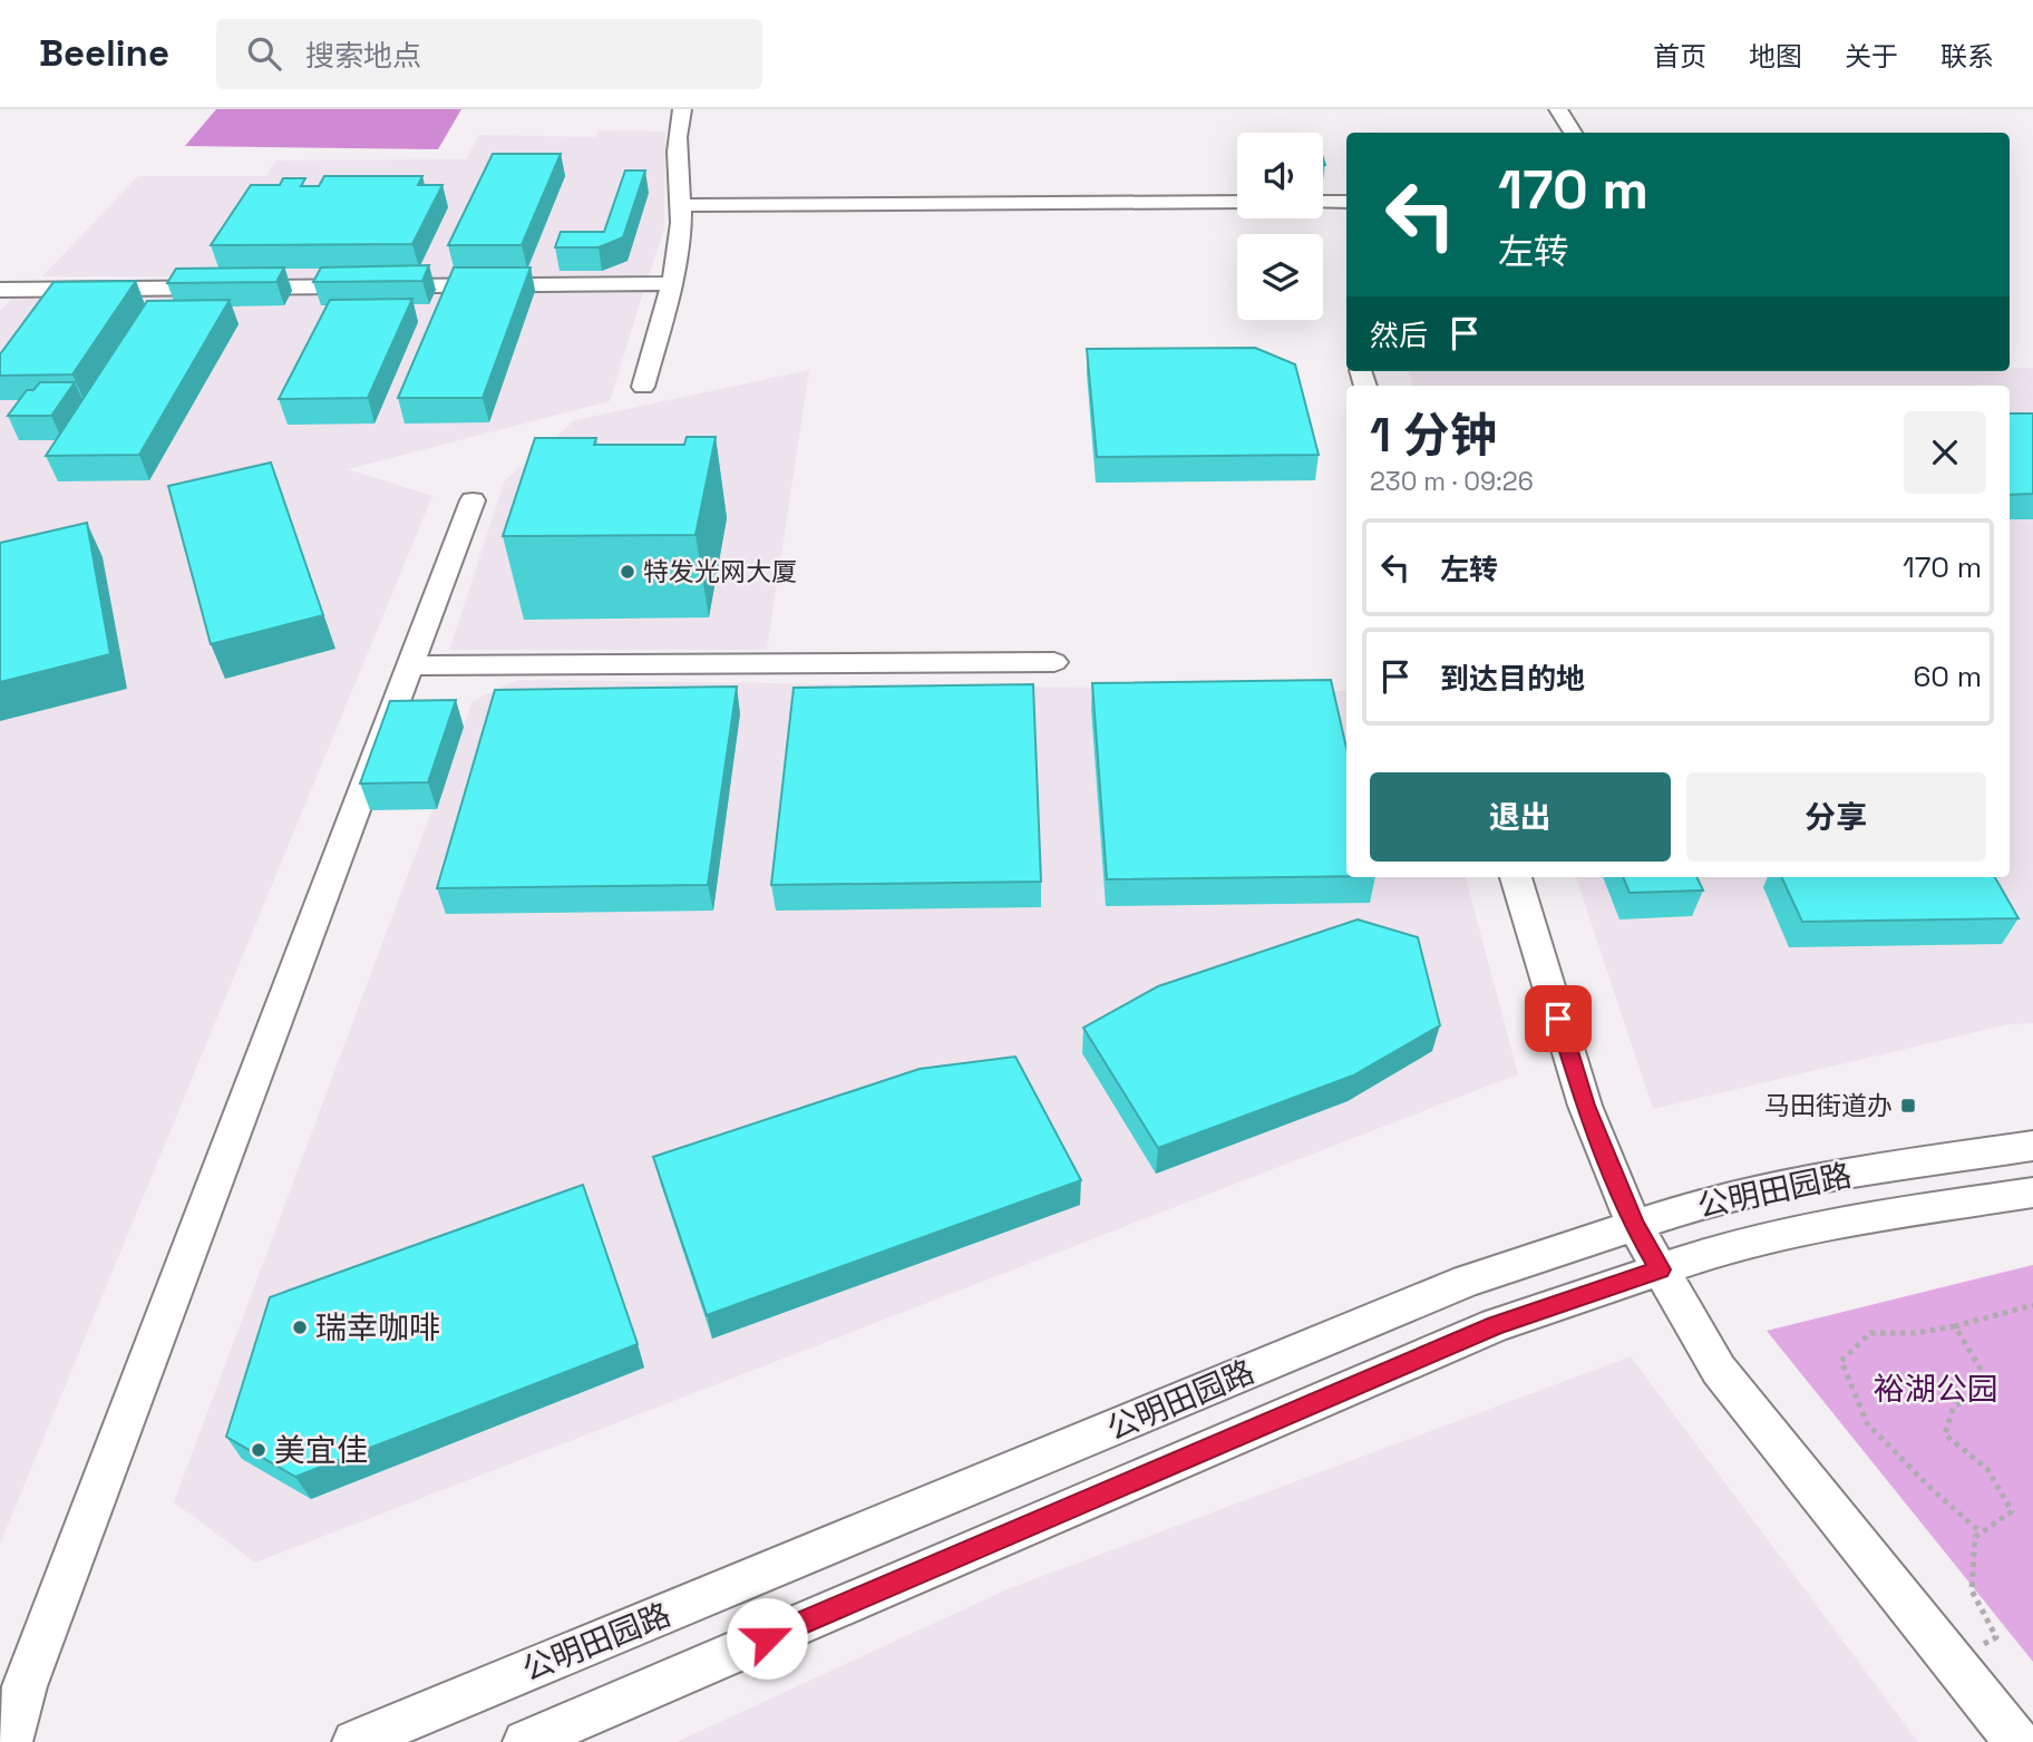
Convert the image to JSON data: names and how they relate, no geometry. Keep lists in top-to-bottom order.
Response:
{
  "streets": {
    "street": ["公明田园路"]
  },
  "parks": ["裕湖公园"],
  "places": {
    "other": ["特发光网大厦", "瑞幸咖啡", "美宜佳"],
    "transit": ["马田街道办"]
  },
  "page": {
    "header": "Beeline",
    "search": "搜索地点",
    "nav": [
      "首页",
      "地图",
      "关于",
      "联系"
    ],
    "turn": ["170 m", "左转"],
    "then": "然后",
    "heading": ["1 分钟", "230 m · 09:26"],
    "list": [
      {
        "name": "左转",
        "value": "170 m"
      },
      {
        "name": "到达目的地",
        "value": "60 m"
      }
    ],
    "buttons": ["退出", "分享"]
  }
}
